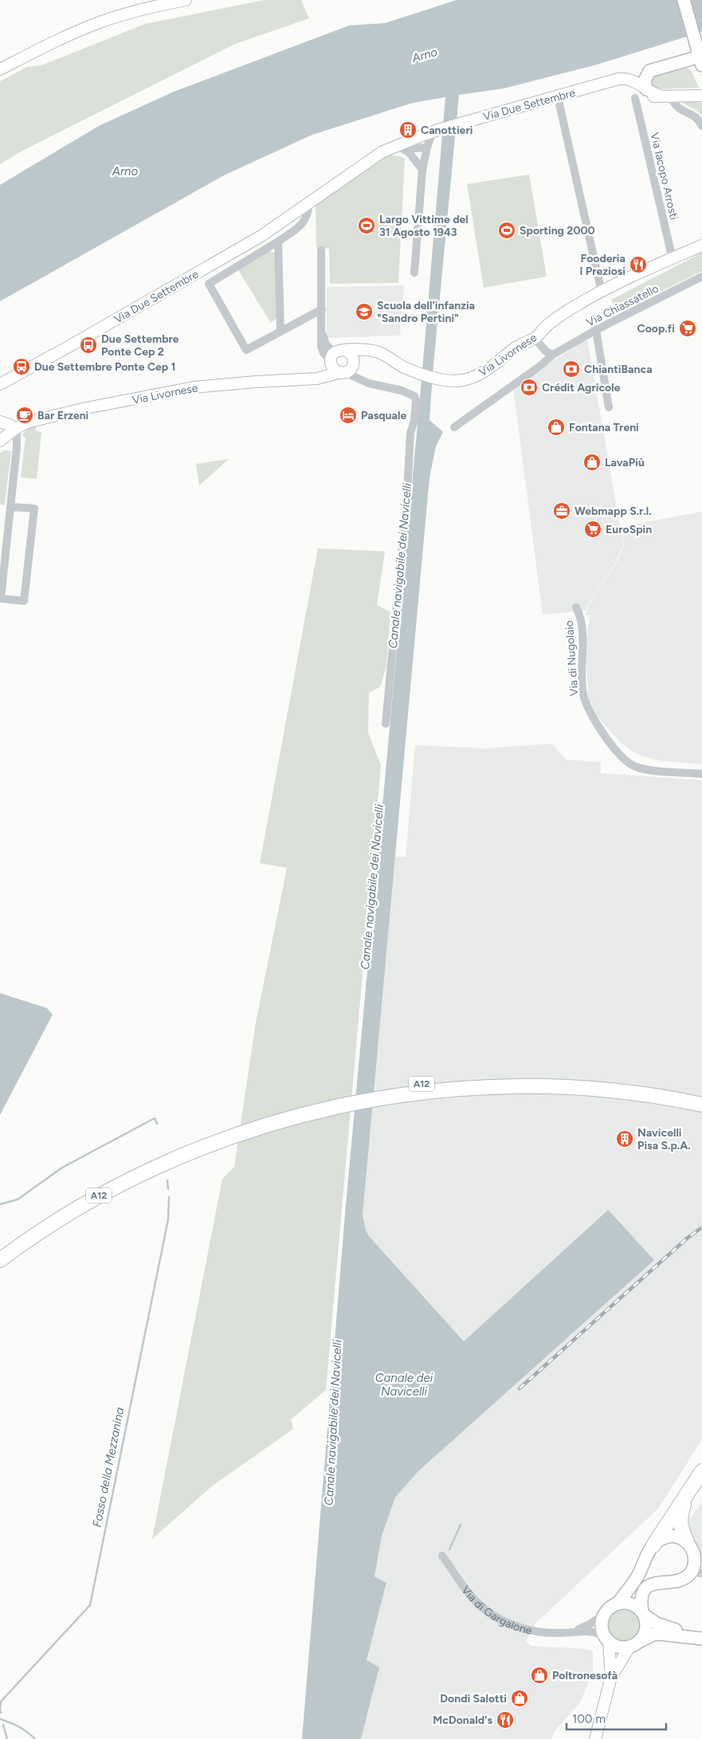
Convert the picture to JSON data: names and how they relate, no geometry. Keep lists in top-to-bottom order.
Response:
{
  "streets": {
    "highway": ["A12"],
    "main road": ["Via Due Settembre", "Via Livornese"],
    "street": [
      "Via Iacopo Arrosti",
      "Via Chiassatello",
      "Via di Nugolaio",
      "Via di Gargalone"
    ]
  },
  "crossings": [
    ["Via Iacopo Arrosti", "Via Livornese"]
  ],
  "water": [
    "Arno",
    "Canale navigabile dei Navicelli",
    "Canale dei Navicelli",
    "Fosso della Mezzanina"
  ],
  "places": {
    "building": ["Canottieri", "Navicelli Pisa S.p.A."],
    "sports": ["Largo Vittime del 31 Agosto 1943", "Sporting 2000"],
    "restaurant": ["Fooderia I Preziosi", "McDonald's"],
    "school or university": ["Scuola dell'infanzia \"Sandro Pertini\""],
    "supermarket": ["Coop.fi", "EuroSpin"],
    "bus stop": ["Due Settembre Ponte Cep 2", "Due Settembre Ponte Cep 1"],
    "bank": ["ChiantiBanca", "Crédit Agricole"],
    "cafe": ["Bar Erzeni"],
    "hotel": ["Pasquale"],
    "shop": [
      "Fontana Treni",
      "LavaPiù",
      "Poltronesofà",
      "Dondi Salotti"
    ],
    "office": ["Webmapp S.r.l."]
  },
  "scale_bar": "100 m"
}
